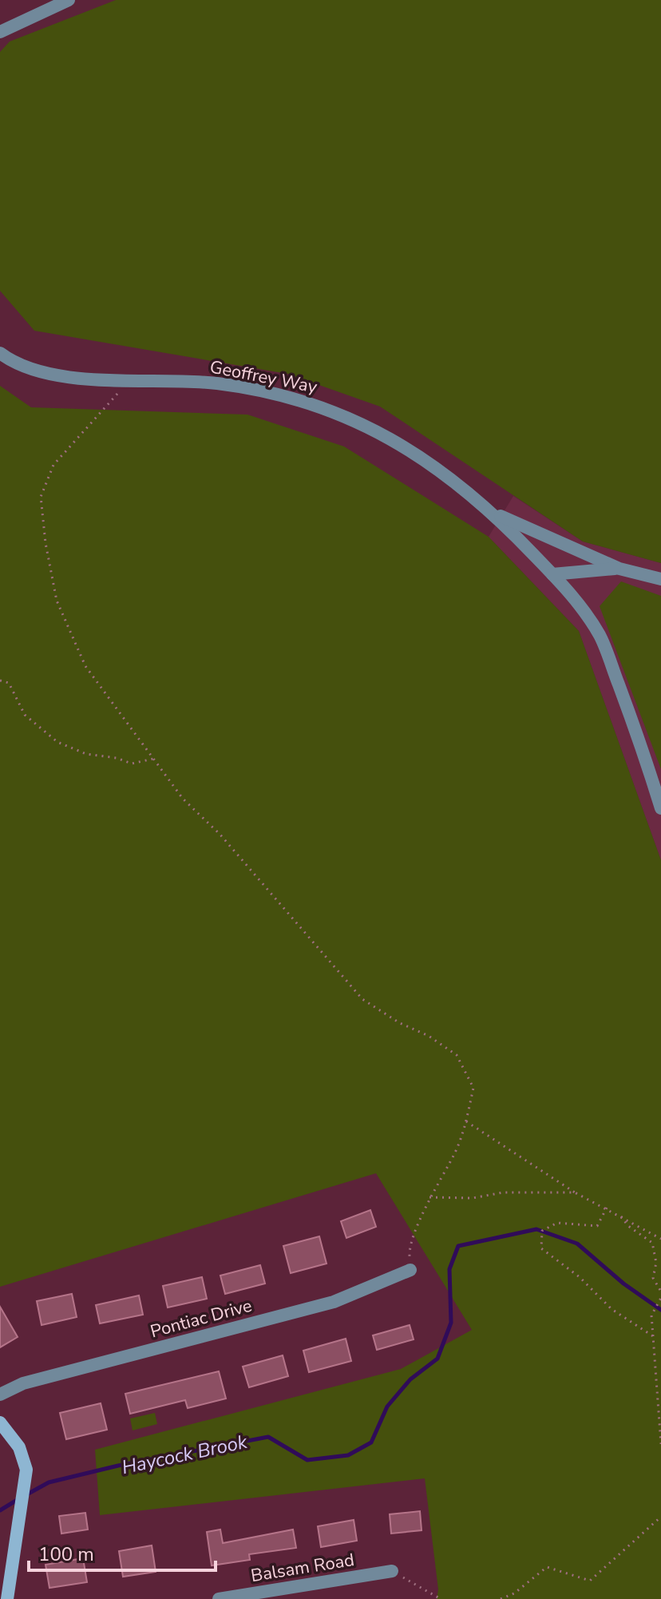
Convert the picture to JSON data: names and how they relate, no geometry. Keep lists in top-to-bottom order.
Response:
{
  "streets": {
    "street": ["Geoffrey Way", "Pontiac Drive", "Balsam Road"]
  },
  "water": ["Haycock Brook"],
  "scale_bar": "100 m"
}
